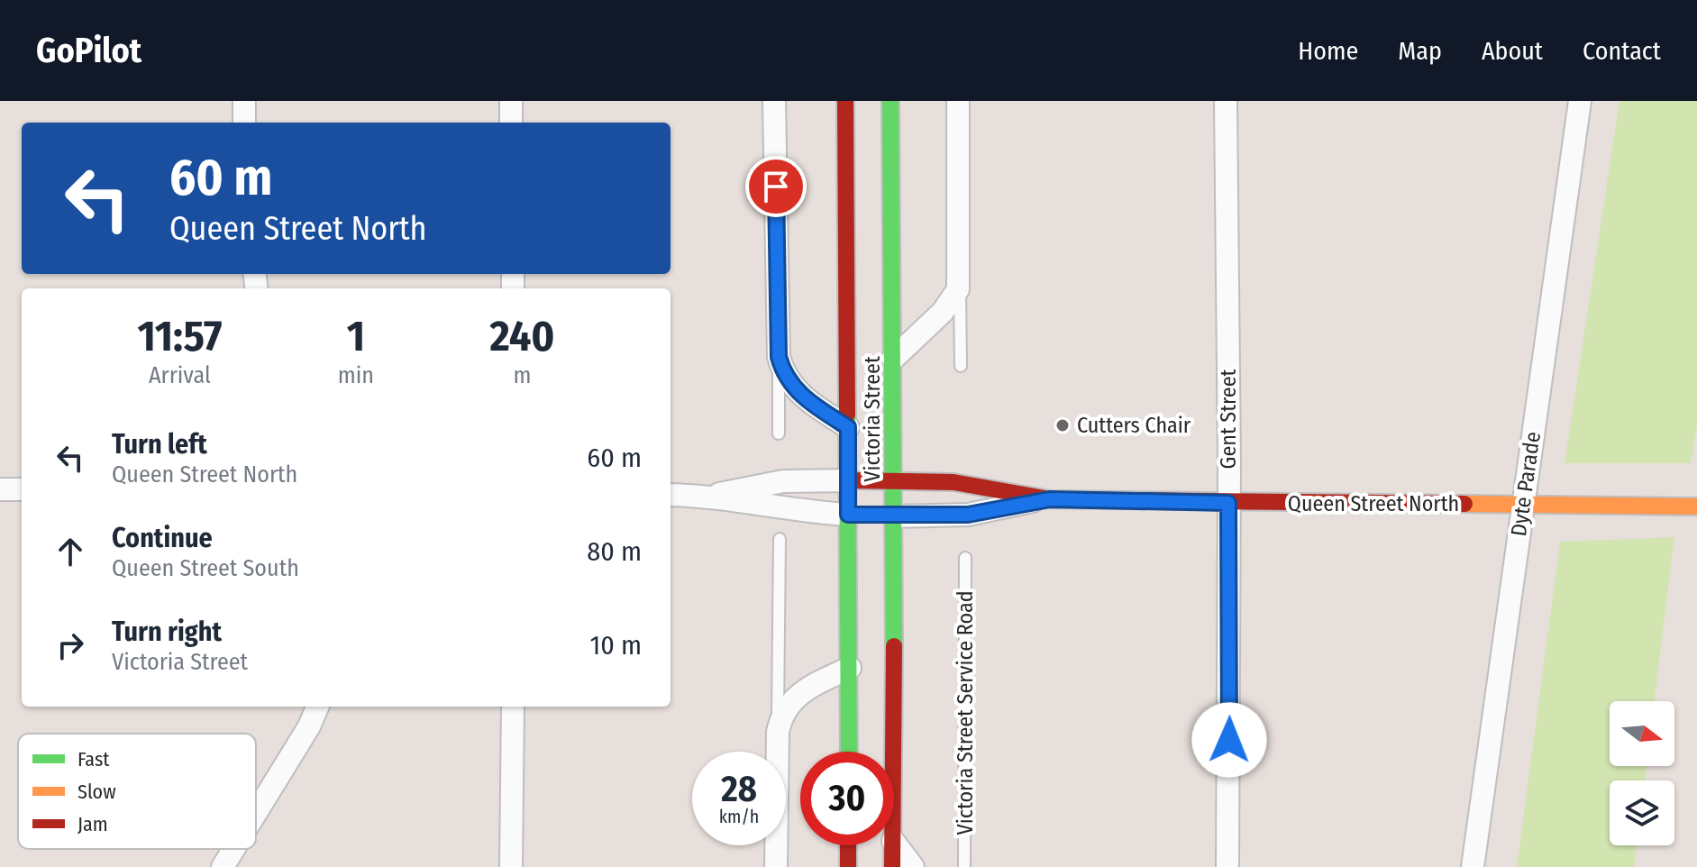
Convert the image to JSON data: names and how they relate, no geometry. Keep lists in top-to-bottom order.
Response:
{
  "streets": {
    "main road": ["Victoria Street", "Queen Street North"],
    "street": ["Gent Street", "Dyte Parade"],
    "lane": ["Victoria Street Service Road"]
  },
  "crossings": [
    ["Victoria Street", "Queen Street North"],
    ["Gent Street", "Queen Street North"],
    ["Dyte Parade", "Queen Street North"]
  ],
  "places": ["Cutters Chair"],
  "legend": ["Fast", "Slow", "Jam"],
  "north": "right",
  "page": {
    "header": "GoPilot",
    "nav": [
      "Home",
      "Map",
      "About",
      "Contact"
    ],
    "turn": ["60 m", "Queen Street North"],
    "eta": [
      "11:57",
      "Arrival",
      "1",
      "min",
      "240",
      "m"
    ],
    "list": [
      {
        "name": "Turn left",
        "note": "Queen Street North",
        "value": "60 m"
      },
      {
        "name": "Continue",
        "note": "Queen Street South",
        "value": "80 m"
      },
      {
        "name": "Turn right",
        "note": "Victoria Street",
        "value": "10 m"
      }
    ],
    "speed": "28 km/h",
    "limit": "30"
  }
}
